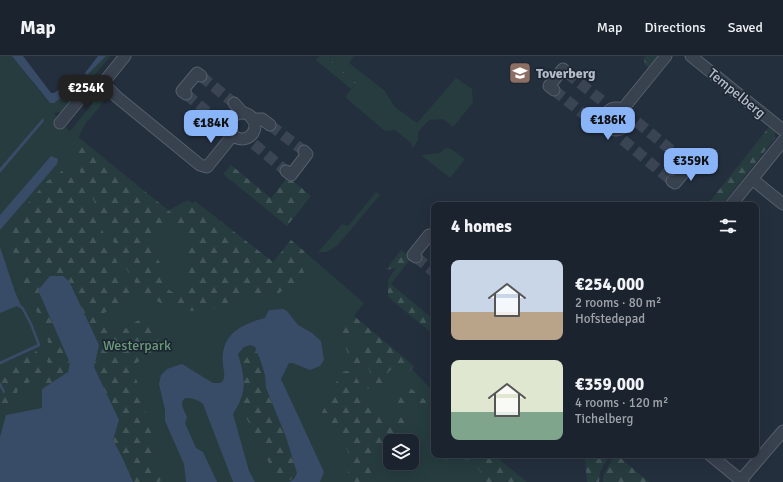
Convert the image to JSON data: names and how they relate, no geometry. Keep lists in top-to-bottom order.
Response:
{
  "streets": {
    "street": ["Tempelberg"]
  },
  "parks": ["Westerpark"],
  "places": {
    "school or university": ["Toverberg"]
  },
  "page": {
    "header": "Map",
    "nav": ["Map", "Directions", "Saved"],
    "price": [
      "€254K",
      "€186K",
      "€184K",
      "€359K"
    ],
    "heading": "4 homes",
    "list": [
      {
        "name": "€254,000",
        "note": "2 rooms · 80 m² · Hofstedepad"
      },
      {
        "name": "€359,000",
        "note": "4 rooms · 120 m² · Tichelberg"
      }
    ]
  }
}
